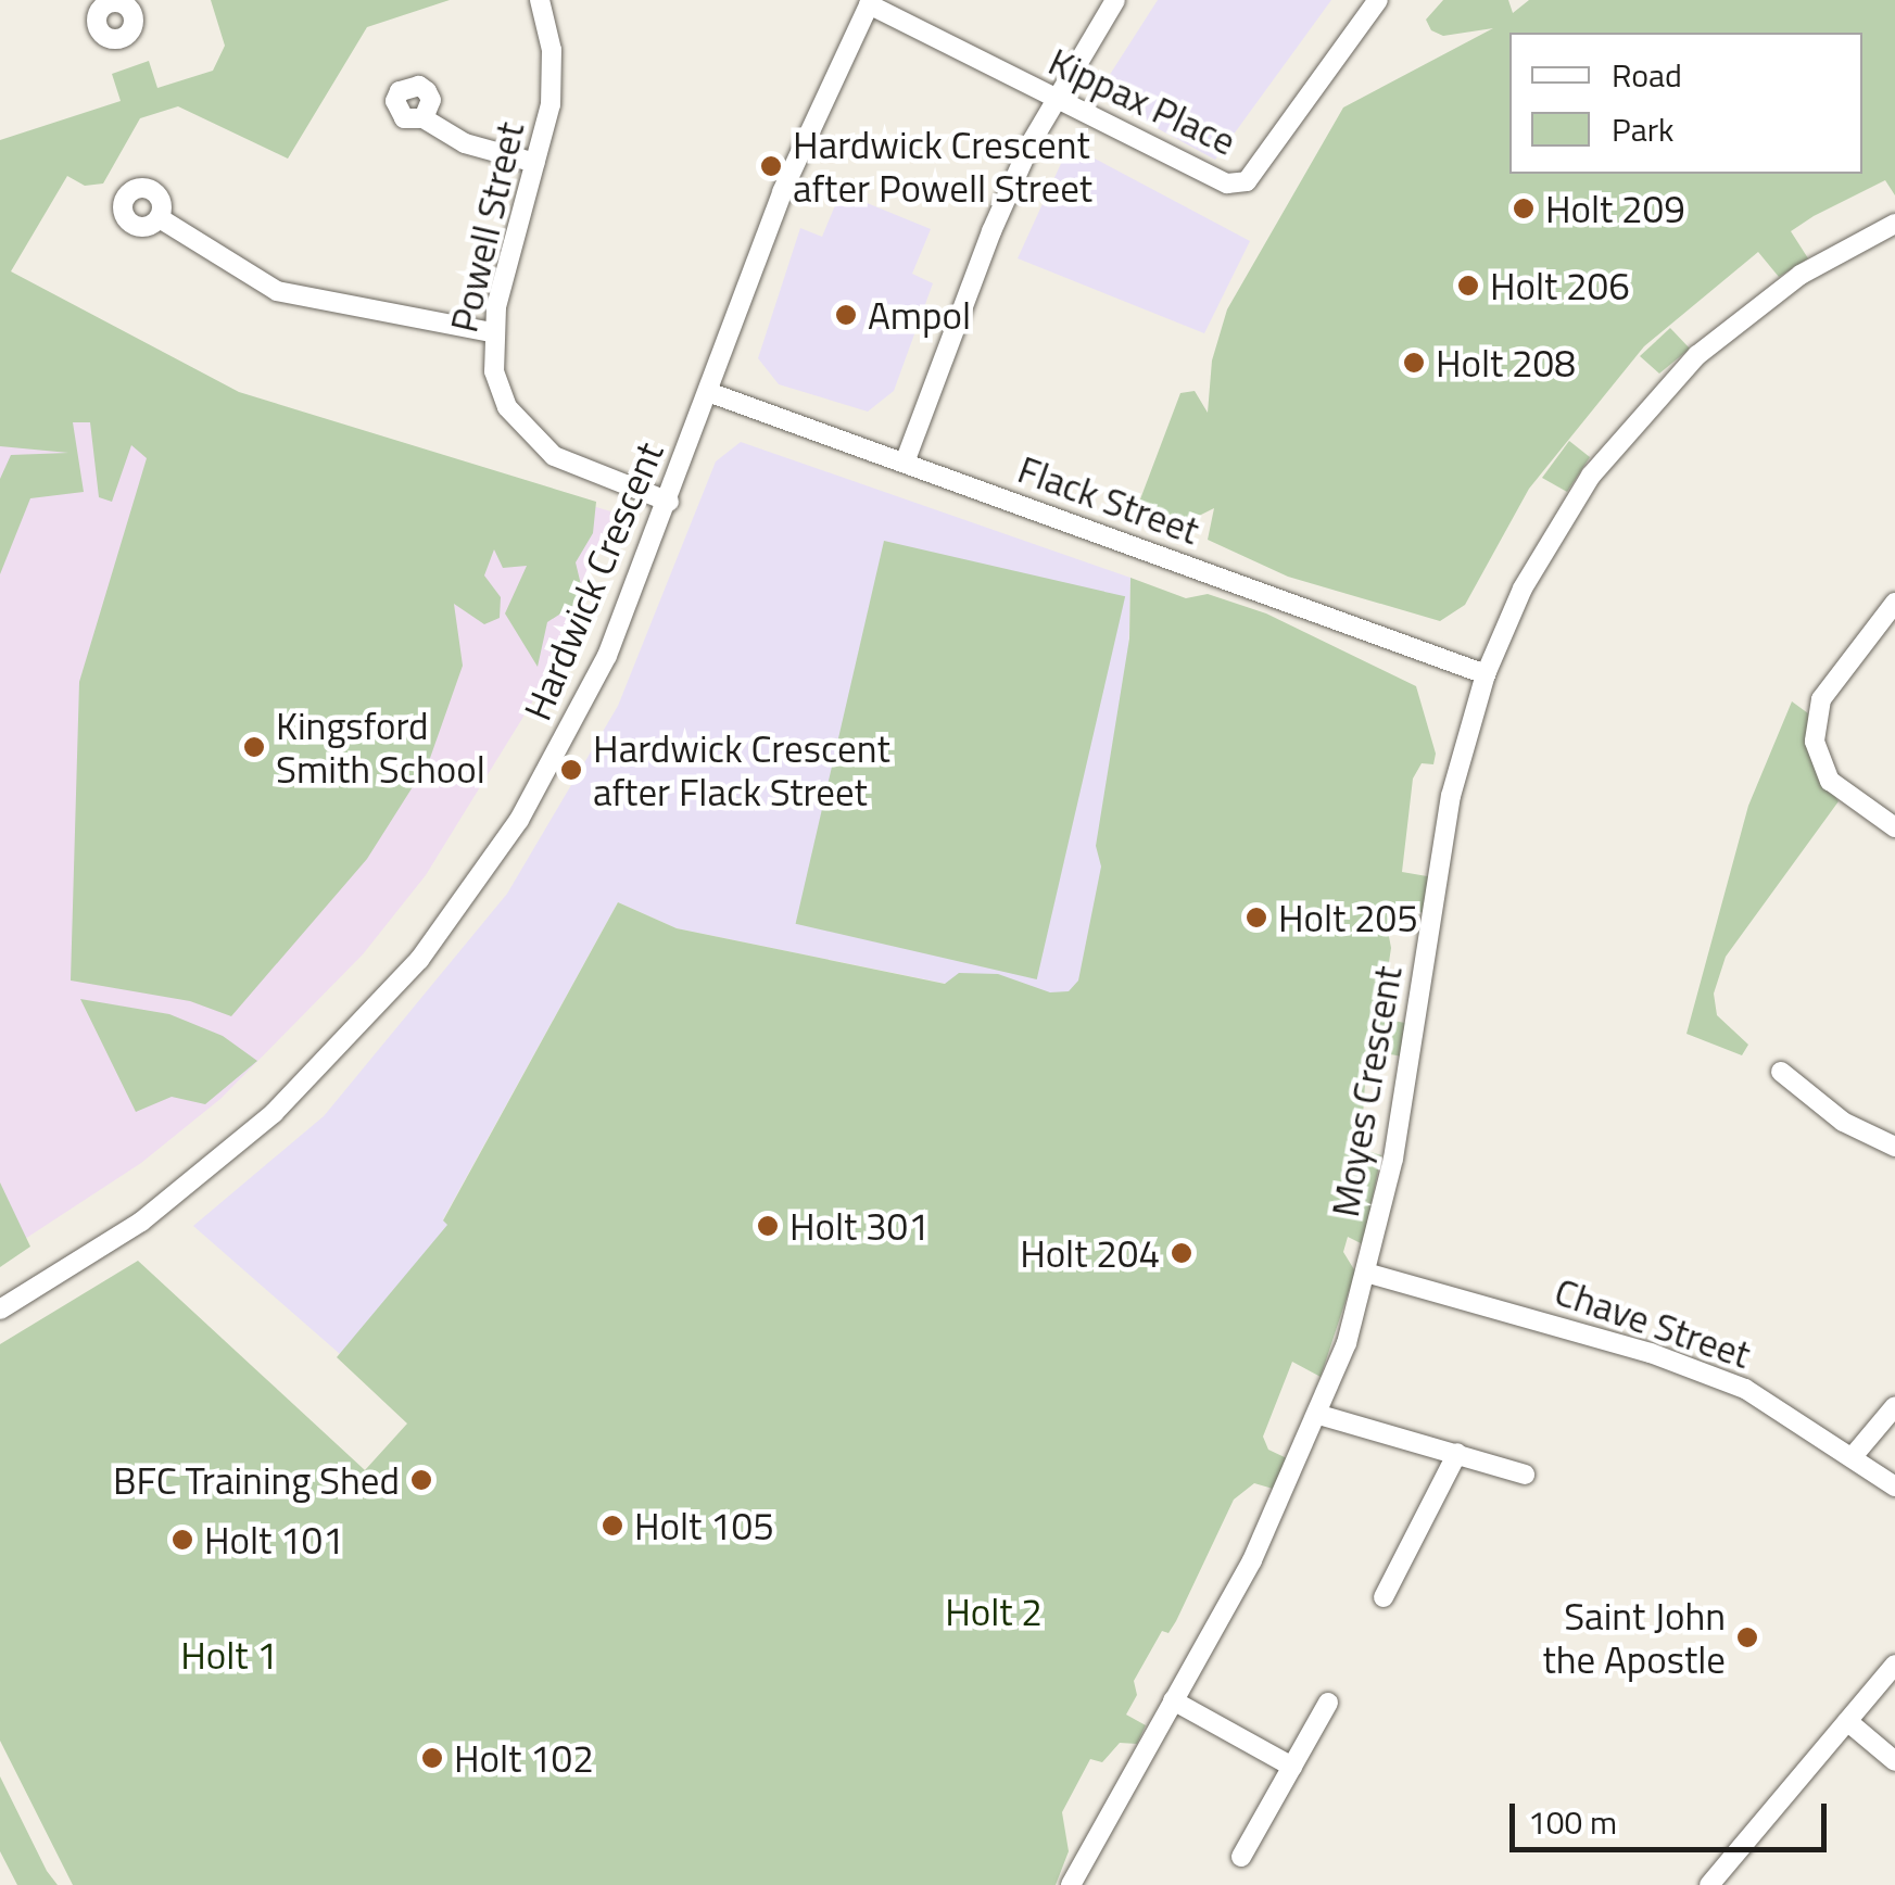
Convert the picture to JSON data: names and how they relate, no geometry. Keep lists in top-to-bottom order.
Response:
{
  "streets": {
    "street": [
      "Kippax Place",
      "Powell Street",
      "Flack Street",
      "Hardwick Crescent",
      "Moyes Crescent",
      "Chave Street"
    ]
  },
  "crossings": [
    ["Kippax Place", "Hardwick Crescent"],
    ["Powell Street", "Hardwick Crescent"],
    ["Flack Street", "Hardwick Crescent"],
    ["Flack Street", "Moyes Crescent"],
    ["Moyes Crescent", "Chave Street"]
  ],
  "parks": ["Holt 2", "Holt 1"],
  "places": [
    "Hardwick Crescent after Powell Street",
    "Holt 209",
    "Holt 206",
    "Ampol",
    "Holt 208",
    "Kingsford Smith School",
    "Hardwick Crescent after Flack Street",
    "Holt 205",
    "Holt 301",
    "Holt 204",
    "BFC Training Shed",
    "Holt 105",
    "Holt 101",
    "Saint John the Apostle",
    "Holt 102"
  ],
  "legend": ["Road", "Park"],
  "scale_bar": "100 m"
}
